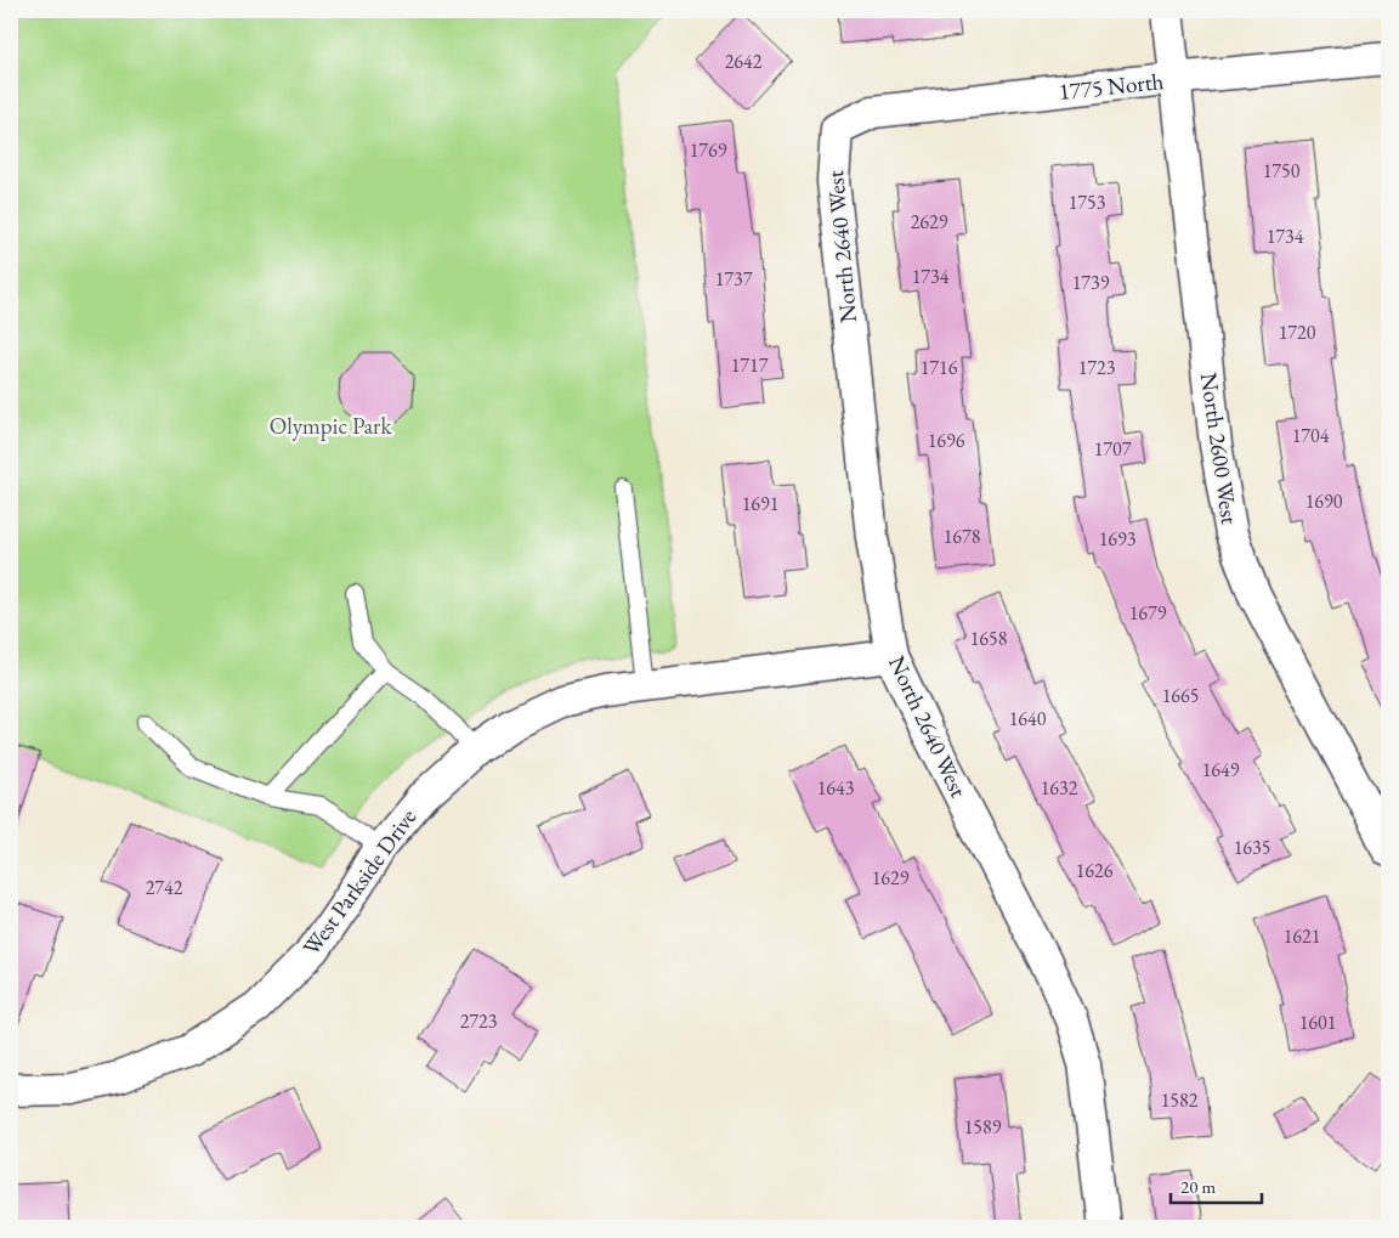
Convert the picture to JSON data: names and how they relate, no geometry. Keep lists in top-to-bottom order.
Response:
{
  "streets": {
    "street": [
      "1775 North",
      "North 2640 West",
      "North 2600 West",
      "West Parkside Drive"
    ]
  },
  "crossings": [
    ["1775 North", "North 2640 West"],
    ["1775 North", "North 2600 West"],
    ["North 2640 West", "West Parkside Drive"]
  ],
  "parks": ["Olympic Park"],
  "house_numbers": [
    "2642",
    "1769",
    "1750",
    "1753",
    "2629",
    "1734",
    "1734",
    "1737",
    "1739",
    "1720",
    "1717",
    "1716",
    "1723",
    "1704",
    "1696",
    "1707",
    "1690",
    "1691",
    "1678",
    "1693",
    "1679",
    "1658",
    "1665",
    "1640",
    "1649",
    "1643",
    "1632",
    "1635",
    "1626",
    "1629",
    "2742",
    "1621",
    "2723",
    "1601",
    "1582",
    "1589"
  ],
  "scale_bar": "20 m"
}
